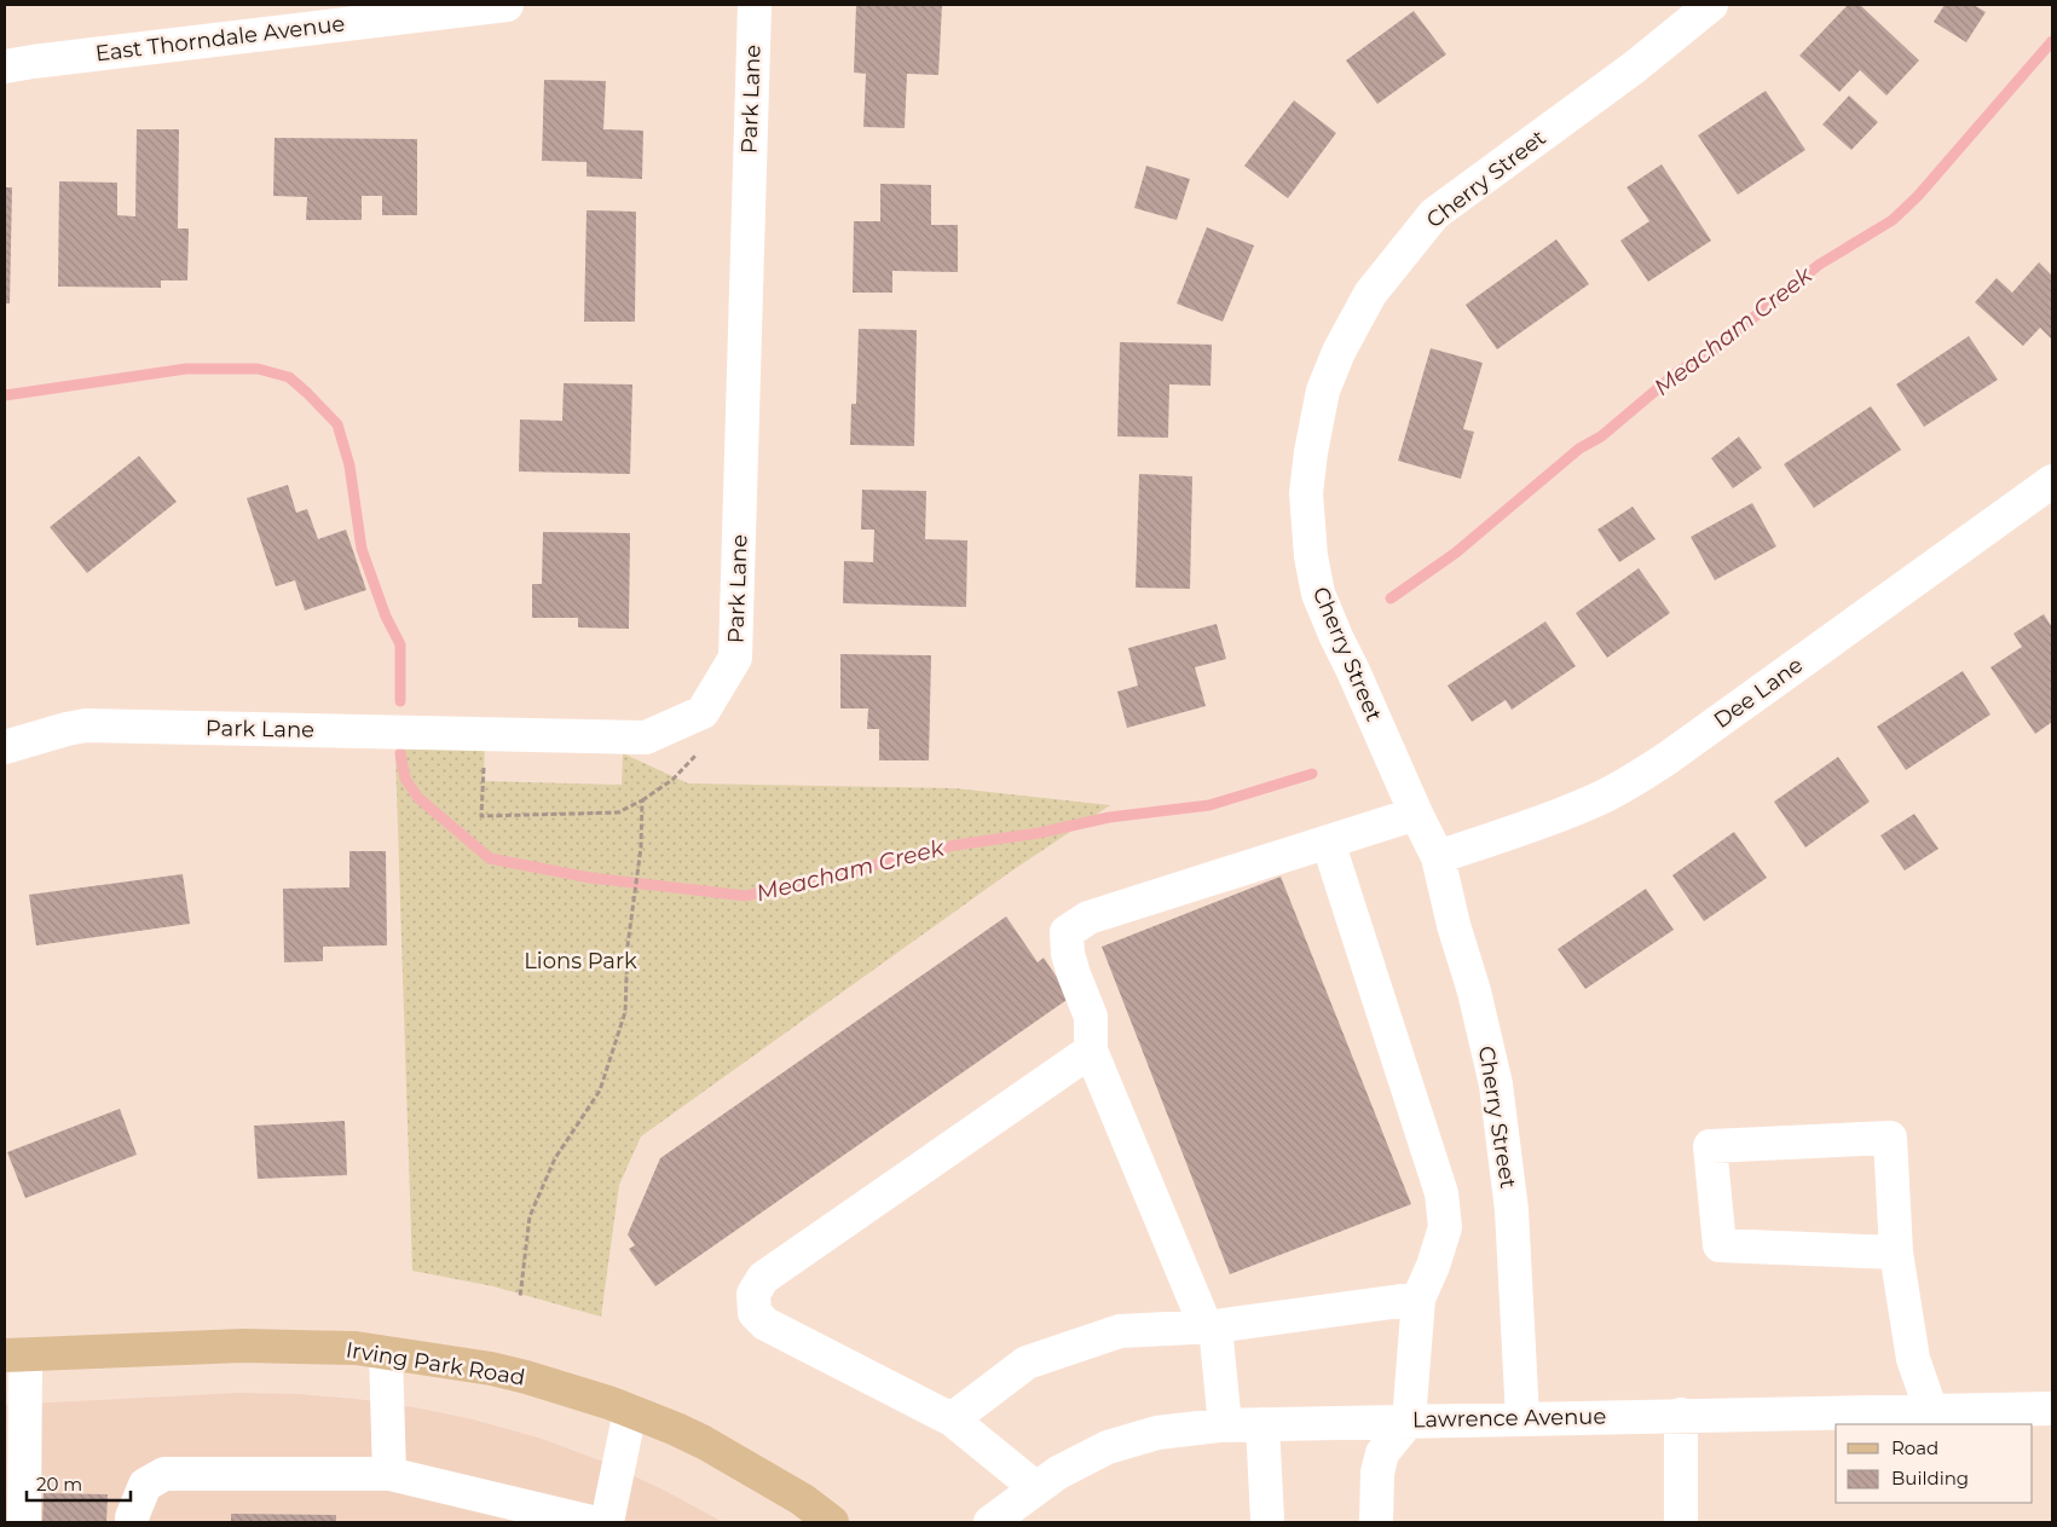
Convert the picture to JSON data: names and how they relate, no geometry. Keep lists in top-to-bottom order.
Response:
{
  "streets": {
    "main road": ["Irving Park Road"],
    "street": [
      "East Thorndale Avenue",
      "Park Lane",
      "Cherry Street",
      "Dee Lane",
      "Lawrence Avenue"
    ]
  },
  "crossings": [
    ["Cherry Street", "Dee Lane"],
    ["Cherry Street", "Lawrence Avenue"]
  ],
  "water": ["Meacham Creek"],
  "parks": ["Lions Park"],
  "legend": ["Road", "Building"],
  "scale_bar": "20 m"
}
